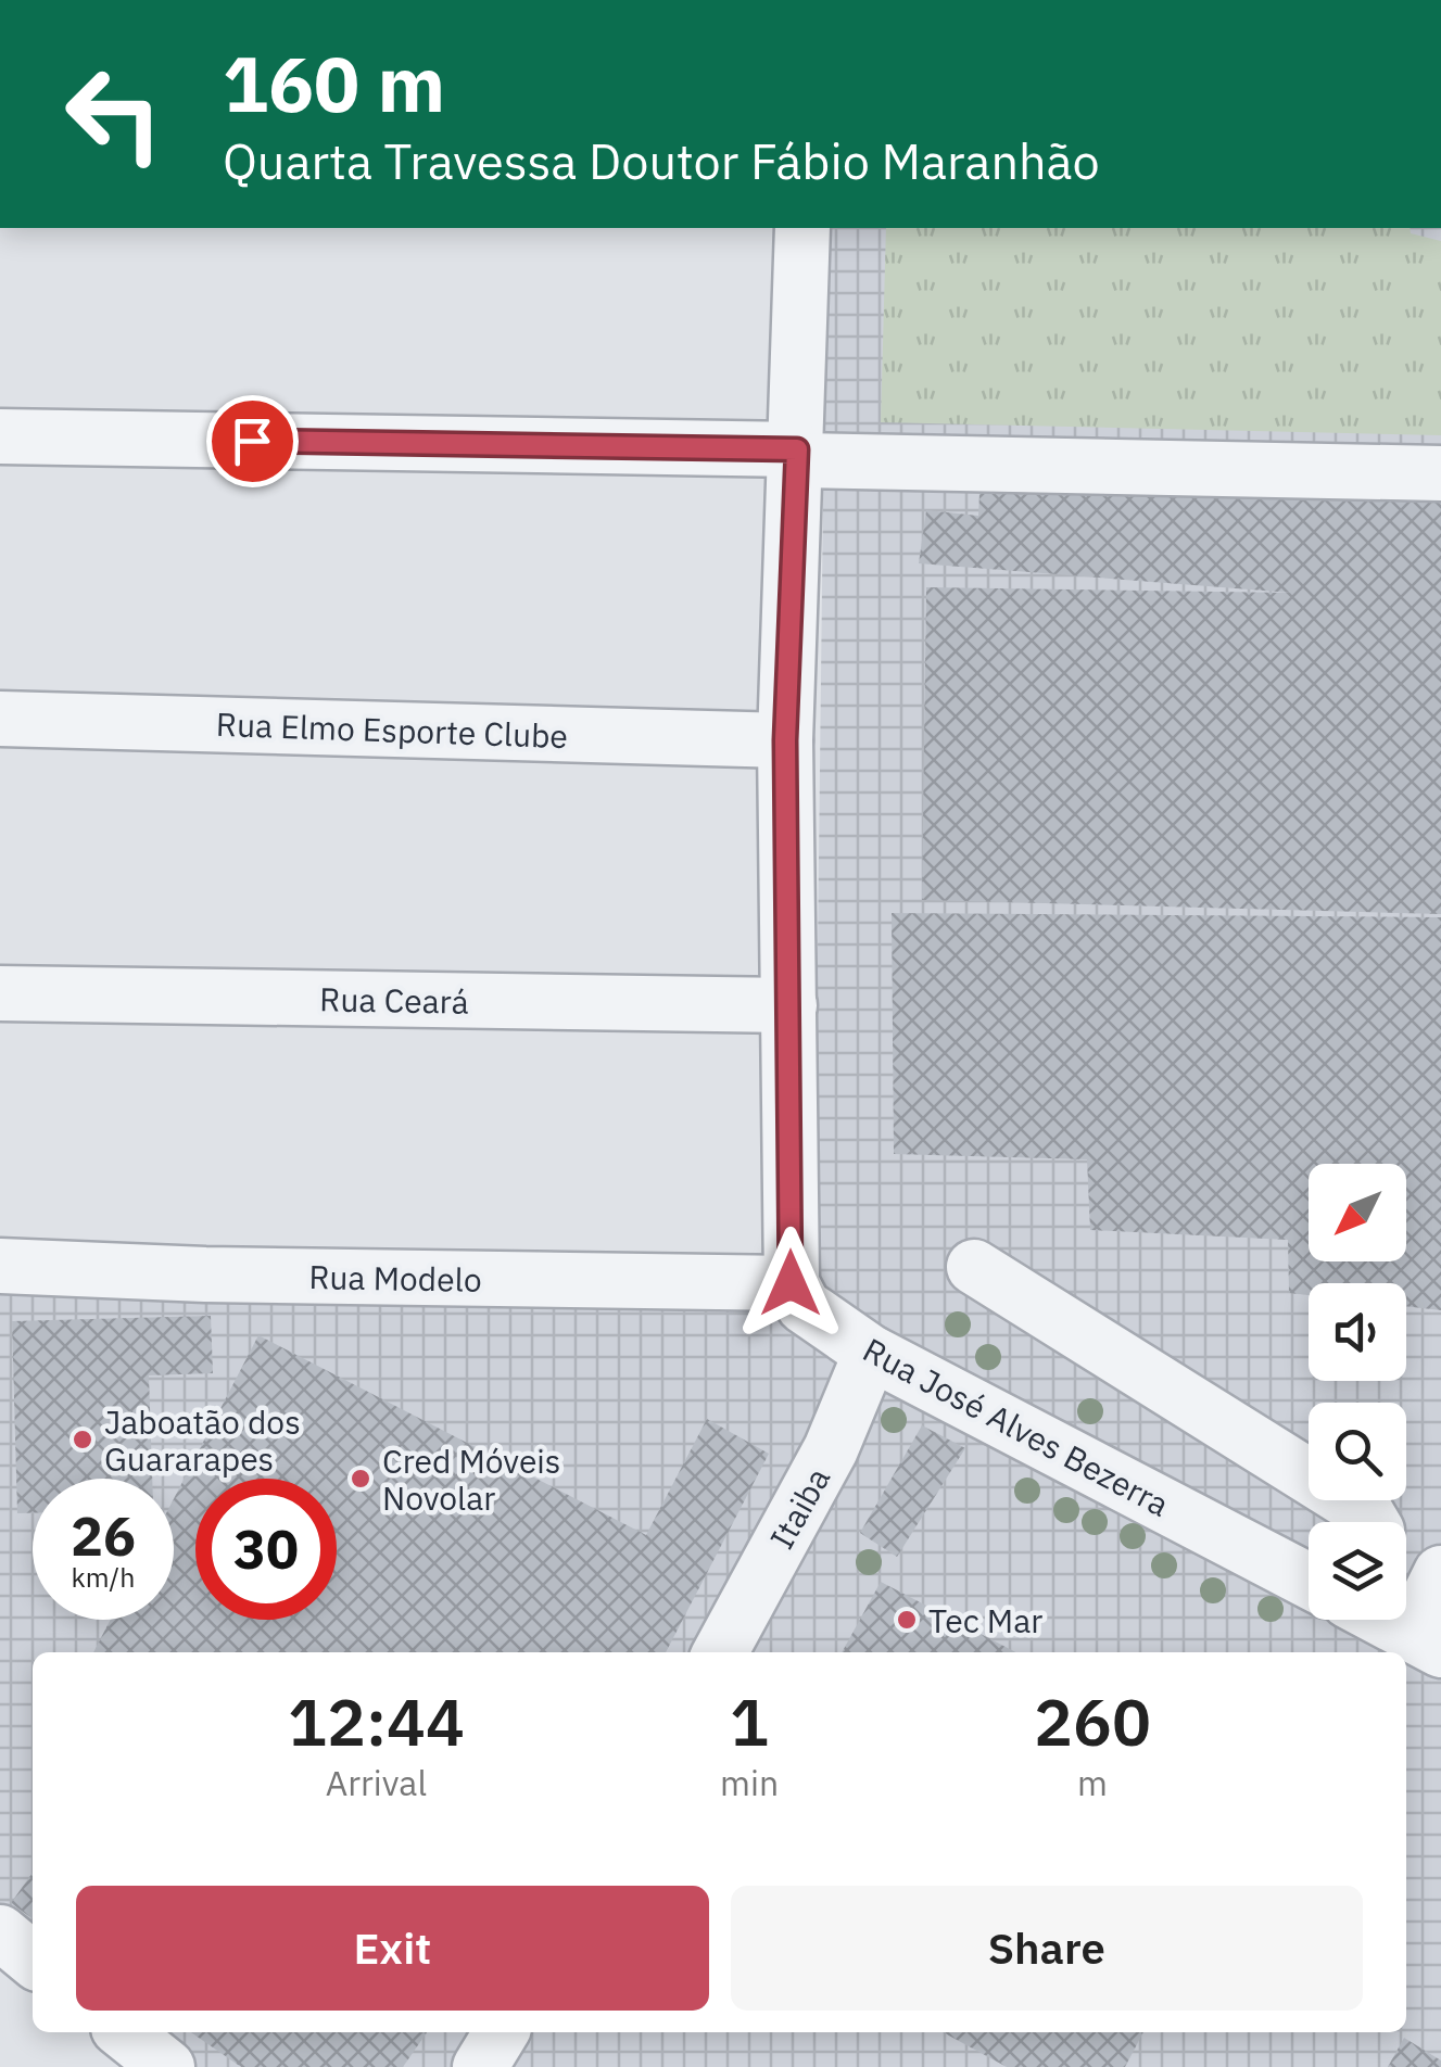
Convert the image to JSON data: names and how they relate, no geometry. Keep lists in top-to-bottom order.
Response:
{
  "streets": {
    "street": [
      "Rua Elmo Esporte Clube",
      "Rua Ceará",
      "Rua Modelo",
      "Rua José Alves Bezerra",
      "Itaiba"
    ]
  },
  "crossings": [
    ["Rua Modelo", "Rua José Alves Bezerra"],
    ["Rua José Alves Bezerra", "Itaiba"]
  ],
  "places": ["Jaboatão dos Guararapes", "Cred Móveis Novolar", "Tec Mar"],
  "north": "bottom left",
  "page": {
    "turn": ["160 m", "Quarta Travessa Doutor Fábio Maranhão"],
    "speed": "26 km/h",
    "limit": "30",
    "eta": [
      "12:44",
      "Arrival",
      "1",
      "min",
      "260",
      "m"
    ],
    "buttons": ["Exit", "Share"]
  }
}
